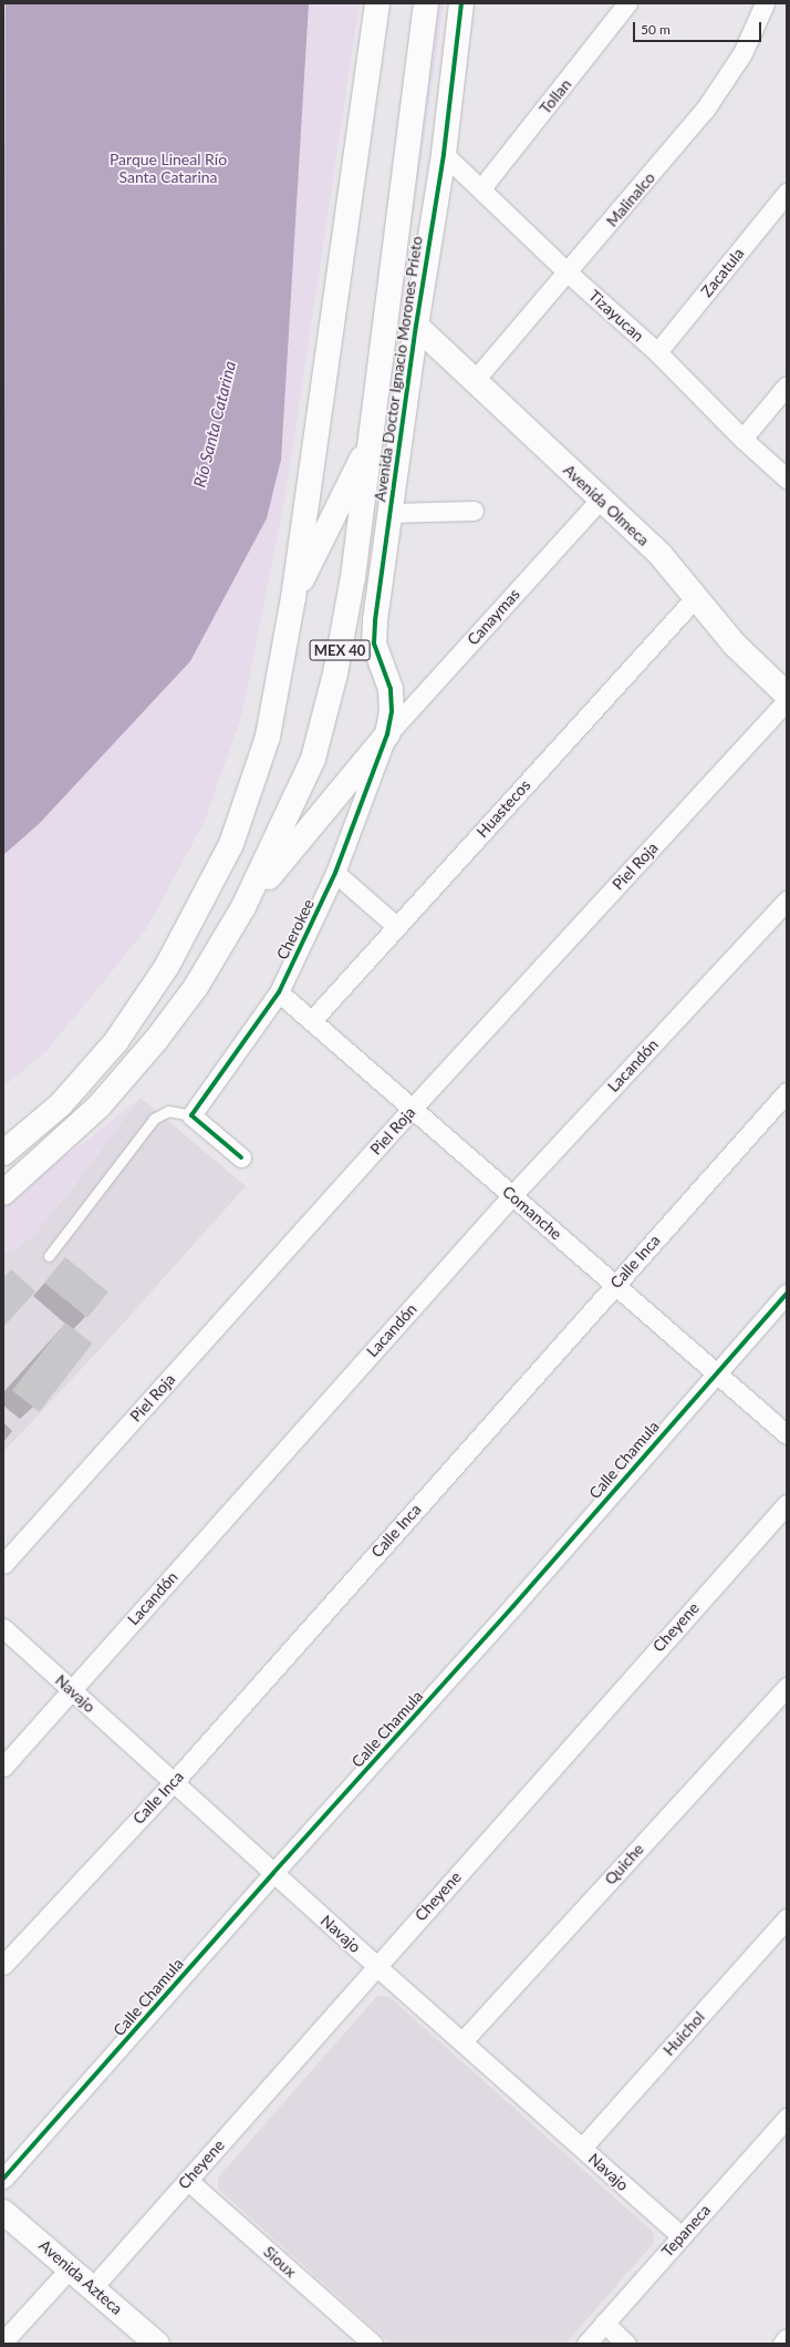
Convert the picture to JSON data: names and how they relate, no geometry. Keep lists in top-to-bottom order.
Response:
{
  "streets": {
    "main road": [
      "Avenida Doctor Ignacio Morones Prieto",
      "Avenida Olmeca",
      "MEX 40",
      "Avenida Azteca"
    ],
    "street": [
      "Tollan",
      "Malinalco",
      "Zacatula",
      "Tizayucan",
      "Canaymas",
      "Huastecos",
      "Piel Roja",
      "Cherokee",
      "Lacandón",
      "Comanche",
      "Calle Inca",
      "Calle Chamula",
      "Cheyene",
      "Navajo",
      "Quiche",
      "Huichol",
      "Tepaneca",
      "Sioux"
    ]
  },
  "crossings": [
    ["Tollan", "Tizayucan"],
    ["Malinalco", "Tizayucan"],
    ["Malinalco", "Avenida Olmeca"],
    ["Zacatula", "Tizayucan"],
    ["Tizayucan", "Avenida Doctor Ignacio Morones Prieto"],
    ["Avenida Doctor Ignacio Morones Prieto", "Avenida Olmeca"],
    ["Avenida Doctor Ignacio Morones Prieto", "Canaymas"],
    ["Avenida Doctor Ignacio Morones Prieto", "Cherokee"],
    ["Avenida Olmeca", "Canaymas"],
    ["Avenida Olmeca", "Huastecos"],
    ["Canaymas", "Cherokee"],
    ["Huastecos", "Comanche"],
    ["Piel Roja", "Comanche"],
    ["Cherokee", "Comanche"],
    ["Lacandón", "Comanche"],
    ["Lacandón", "Navajo"],
    ["Comanche", "Calle Inca"],
    ["Comanche", "Calle Chamula"],
    ["Calle Inca", "Navajo"],
    ["Calle Chamula", "Navajo"],
    ["Cheyene", "Navajo"],
    ["Cheyene", "Sioux"],
    ["Cheyene", "Avenida Azteca"],
    ["Navajo", "Quiche"],
    ["Navajo", "Huichol"],
    ["Navajo", "Tepaneca"]
  ],
  "water": ["Río Santa Catarina"],
  "parks": ["Parque Lineal Río Santa Catarina"],
  "scale_bar": "50 m"
}
